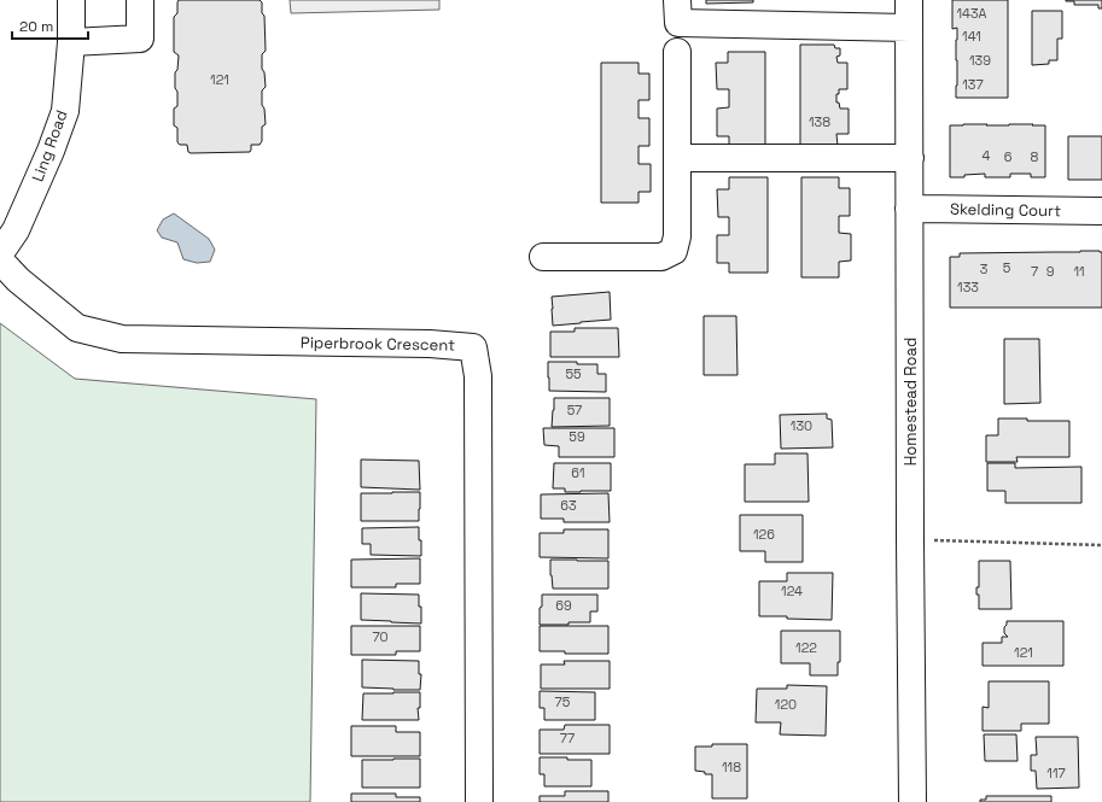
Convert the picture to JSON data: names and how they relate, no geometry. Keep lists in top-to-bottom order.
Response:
{
  "streets": {
    "street": [
      "Ling Road",
      "Skelding Court",
      "Piperbrook Crescent",
      "Homestead Road"
    ]
  },
  "crossings": [
    ["Skelding Court", "Homestead Road"]
  ],
  "house_numbers": [
    "143A",
    "141",
    "139",
    "121",
    "137",
    "138",
    "4",
    "6",
    "8",
    "5",
    "3",
    "7",
    "9",
    "11",
    "133",
    "55",
    "57",
    "130",
    "59",
    "61",
    "63",
    "126",
    "124",
    "69",
    "70",
    "122",
    "121",
    "75",
    "120",
    "77",
    "118",
    "117"
  ],
  "scale_bar": "20 m"
}
